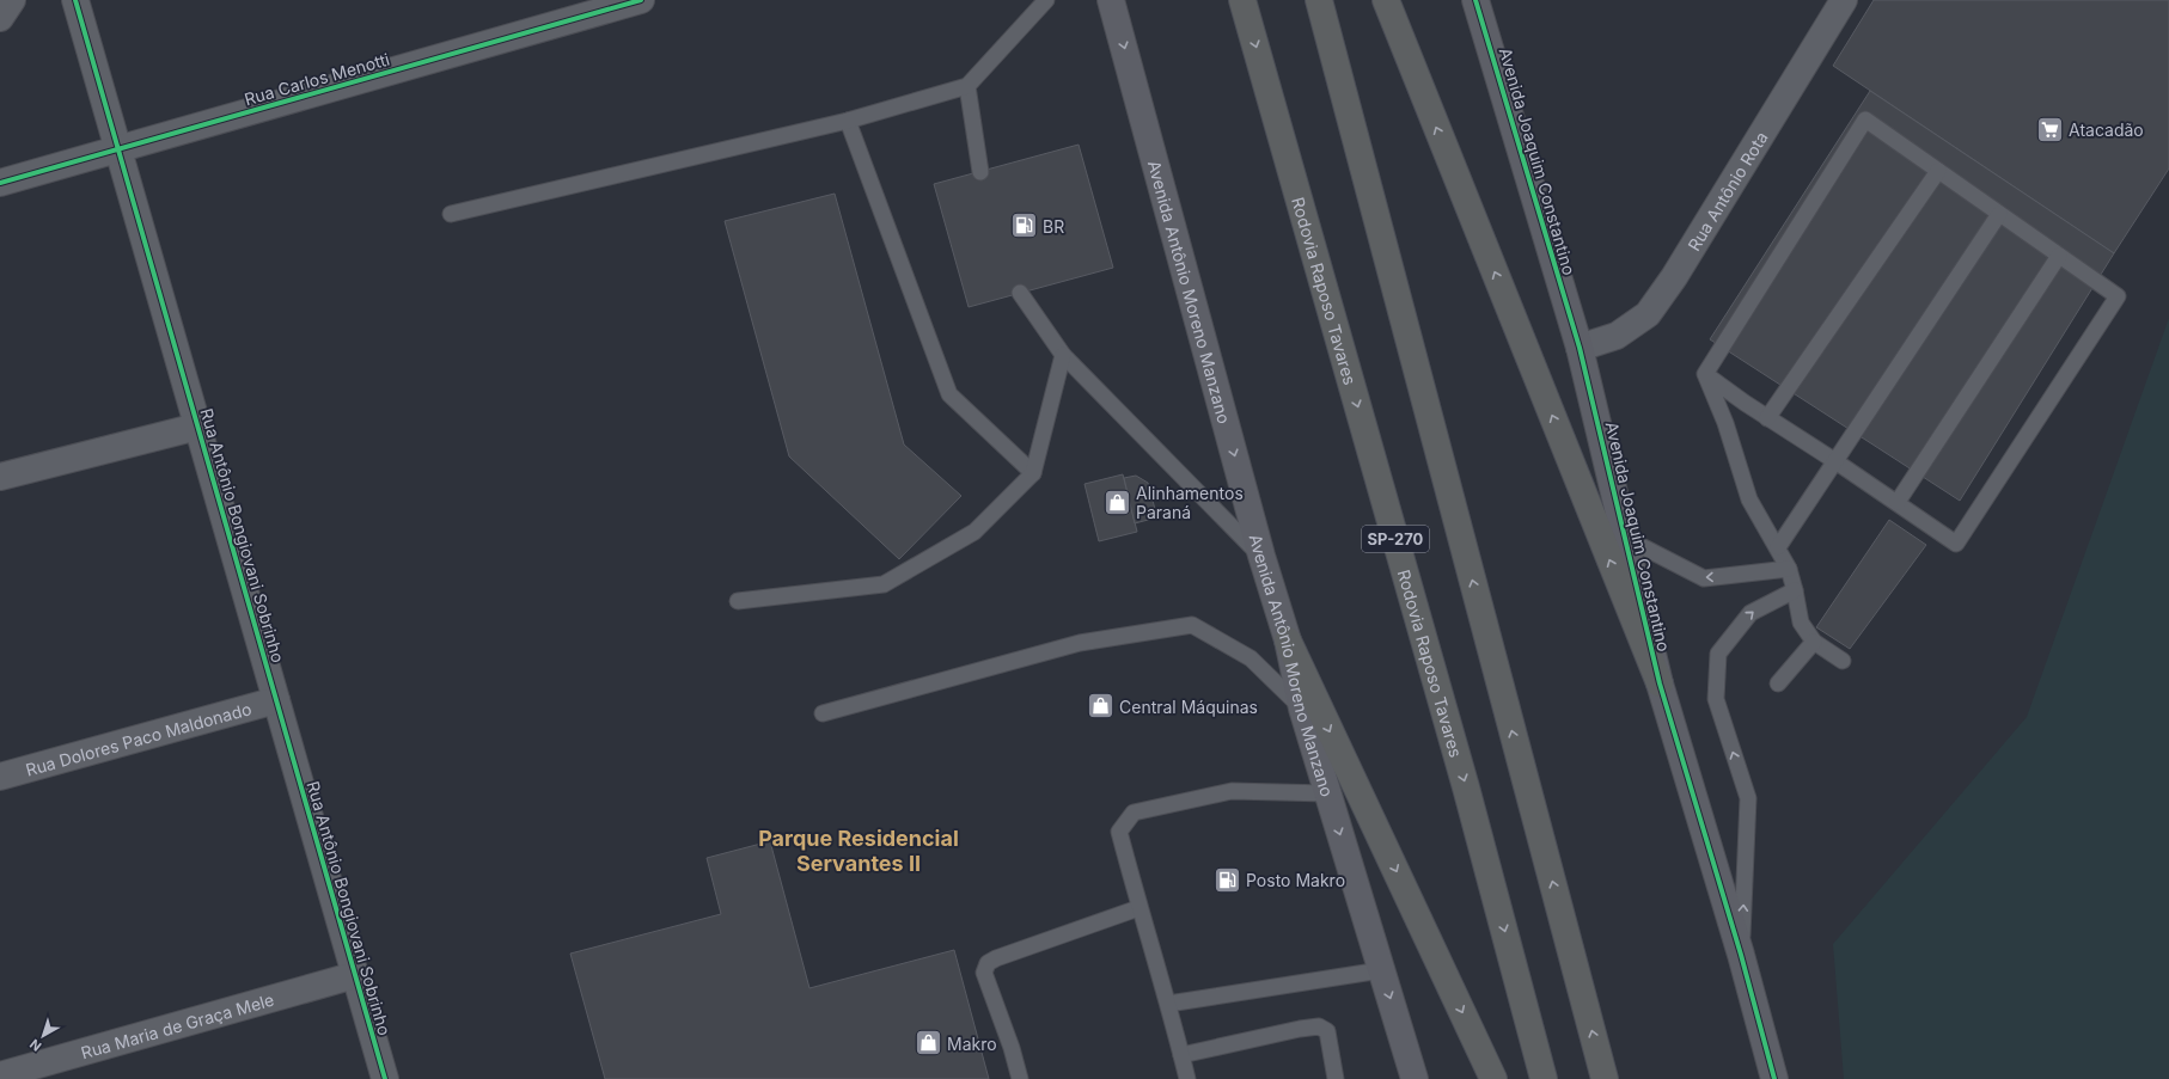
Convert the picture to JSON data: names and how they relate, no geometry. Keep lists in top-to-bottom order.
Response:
{
  "streets": {
    "highway": ["Rodovia Raposo Tavares", "SP-270"],
    "street": [
      "Rua Carlos Menotti",
      "Avenida Joaquim Constantino",
      "Rua Antônio Rota",
      "Avenida Antônio Moreno Manzano",
      "Rua Antônio Bongiovani Sobrinho",
      "Rua Dolores Paco Maldonado",
      "Rua Maria de Graça Mele"
    ]
  },
  "crossings": [
    ["Rua Carlos Menotti", "Rua Antônio Bongiovani Sobrinho"],
    ["Avenida Joaquim Constantino", "Rua Antônio Rota"],
    ["Rua Antônio Bongiovani Sobrinho", "Rua Dolores Paco Maldonado"],
    ["Rua Antônio Bongiovani Sobrinho", "Rua Maria de Graça Mele"]
  ],
  "one_way": ["Avenida Antônio Moreno Manzano"],
  "districts": ["Parque Residencial Servantes II"],
  "places": {
    "supermarket": ["Atacadão"],
    "fuel station": ["BR", "Posto Makro"],
    "shop": ["Alinhamentos Paraná", "Central Máquinas", "Makro"]
  },
  "north": "bottom left"
}
